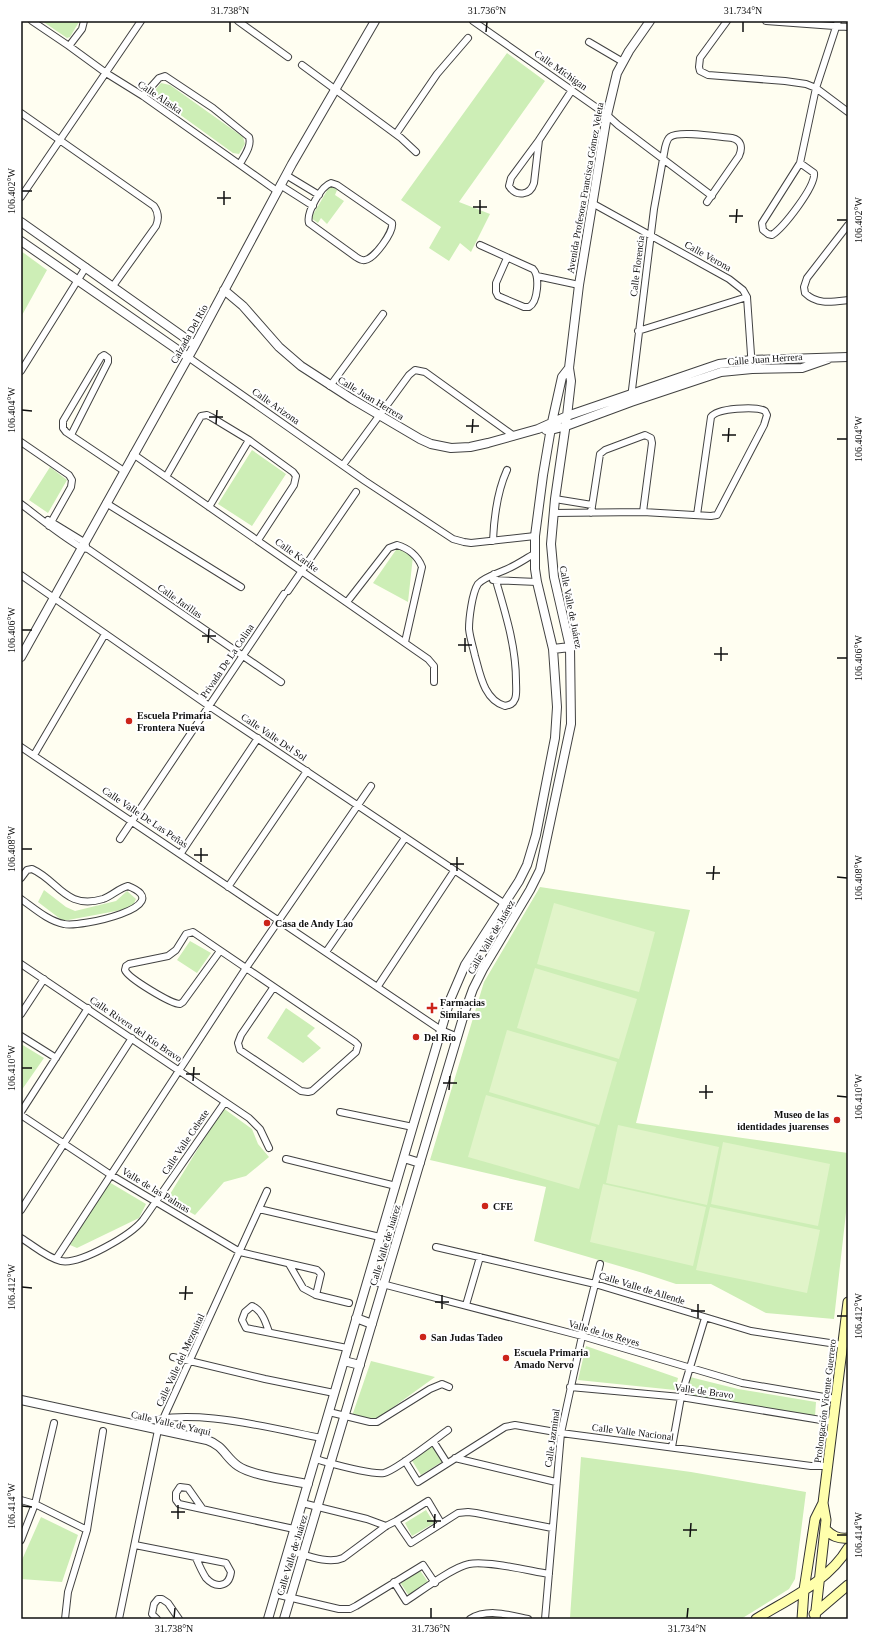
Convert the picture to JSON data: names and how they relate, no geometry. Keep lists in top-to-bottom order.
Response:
{
  "streets": {
    "main road": ["Prolongación Vicente Guerrero"],
    "street": [
      "Calle Míchigan",
      "Calle Alaska",
      "Avenida Profesora Francisca Gómez Veleta",
      "Calle Verona",
      "Calle Florencia",
      "Calzada Del Río",
      "Calle Juan Herrera",
      "Calle Arizona",
      "Calle Karike",
      "Calle Jarillas",
      "Calle Valle de Juárez",
      "Privada De La Colina",
      "Calle Valle Del Sol",
      "Calle Valle De Las Peñas",
      "Calle Rivera del Río Bravo",
      "Calle Valle Celeste",
      "Valle de las Palmas",
      "Calle Valle de Allende",
      "Valle de los Reyes",
      "Calle Valle del Mezquital",
      "Valle de Bravo",
      "Calle Valle de Yaqui",
      "Calle Valle Nacional",
      "Calle Jazminal"
    ]
  },
  "crossings": [
    ["Calle Míchigan", "Avenida Profesora Francisca Gómez Veleta"],
    ["Calle Míchigan", "Calle Florencia"],
    ["Calle Alaska", "Calzada Del Río"],
    ["Avenida Profesora Francisca Gómez Veleta", "Calle Verona"],
    ["Avenida Profesora Francisca Gómez Veleta", "Calle Juan Herrera"],
    ["Avenida Profesora Francisca Gómez Veleta", "Calle Valle de Juárez"],
    ["Calle Verona", "Calle Florencia"],
    ["Calle Florencia", "Calle Juan Herrera"],
    ["Calzada Del Río", "Calle Juan Herrera"],
    ["Calzada Del Río", "Calle Arizona"],
    ["Calzada Del Río", "Calle Karike"],
    ["Calzada Del Río", "Calle Jarillas"],
    ["Calzada Del Río", "Calle Valle Del Sol"],
    ["Calle Juan Herrera", "Calle Valle de Juárez"],
    ["Calle Arizona", "Calle Valle de Juárez"],
    ["Calle Karike", "Privada De La Colina"],
    ["Calle Jarillas", "Privada De La Colina"],
    ["Calle Valle de Juárez", "Calle Valle Del Sol"],
    ["Calle Valle de Juárez", "Calle Valle De Las Peñas"],
    ["Calle Valle de Juárez", "Valle de los Reyes"],
    ["Calle Valle de Juárez", "Calle Valle de Yaqui"],
    ["Privada De La Colina", "Calle Valle Del Sol"],
    ["Privada De La Colina", "Calle Valle De Las Peñas"],
    ["Calle Rivera del Río Bravo", "Calle Valle Celeste"],
    ["Calle Valle Celeste", "Valle de las Palmas"],
    ["Valle de las Palmas", "Calle Valle del Mezquital"],
    ["Calle Valle de Allende", "Prolongación Vicente Guerrero"],
    ["Calle Valle de Allende", "Calle Jazminal"],
    ["Valle de los Reyes", "Prolongación Vicente Guerrero"],
    ["Valle de los Reyes", "Calle Jazminal"],
    ["Calle Valle del Mezquital", "Calle Valle de Yaqui"],
    ["Valle de Bravo", "Prolongación Vicente Guerrero"],
    ["Valle de Bravo", "Calle Jazminal"],
    ["Prolongación Vicente Guerrero", "Calle Valle Nacional"],
    ["Calle Valle Nacional", "Calle Jazminal"]
  ],
  "places": {
    "other": [
      "Escuela Primaria Frontera Nueva",
      "Casa de Andy Lao",
      "Del Río",
      "Museo de las identidades juarenses",
      "CFE",
      "San Judas Tadeo",
      "Escuela Primaria Amado Nervo"
    ],
    "health": ["Farmacias Similares"]
  },
  "coordinates": [
    "31.738°N",
    "31.736°N",
    "31.734°N",
    "106.402°W",
    "106.404°W",
    "106.406°W",
    "106.408°W",
    "106.410°W",
    "106.412°W",
    "106.414°W"
  ]
}
